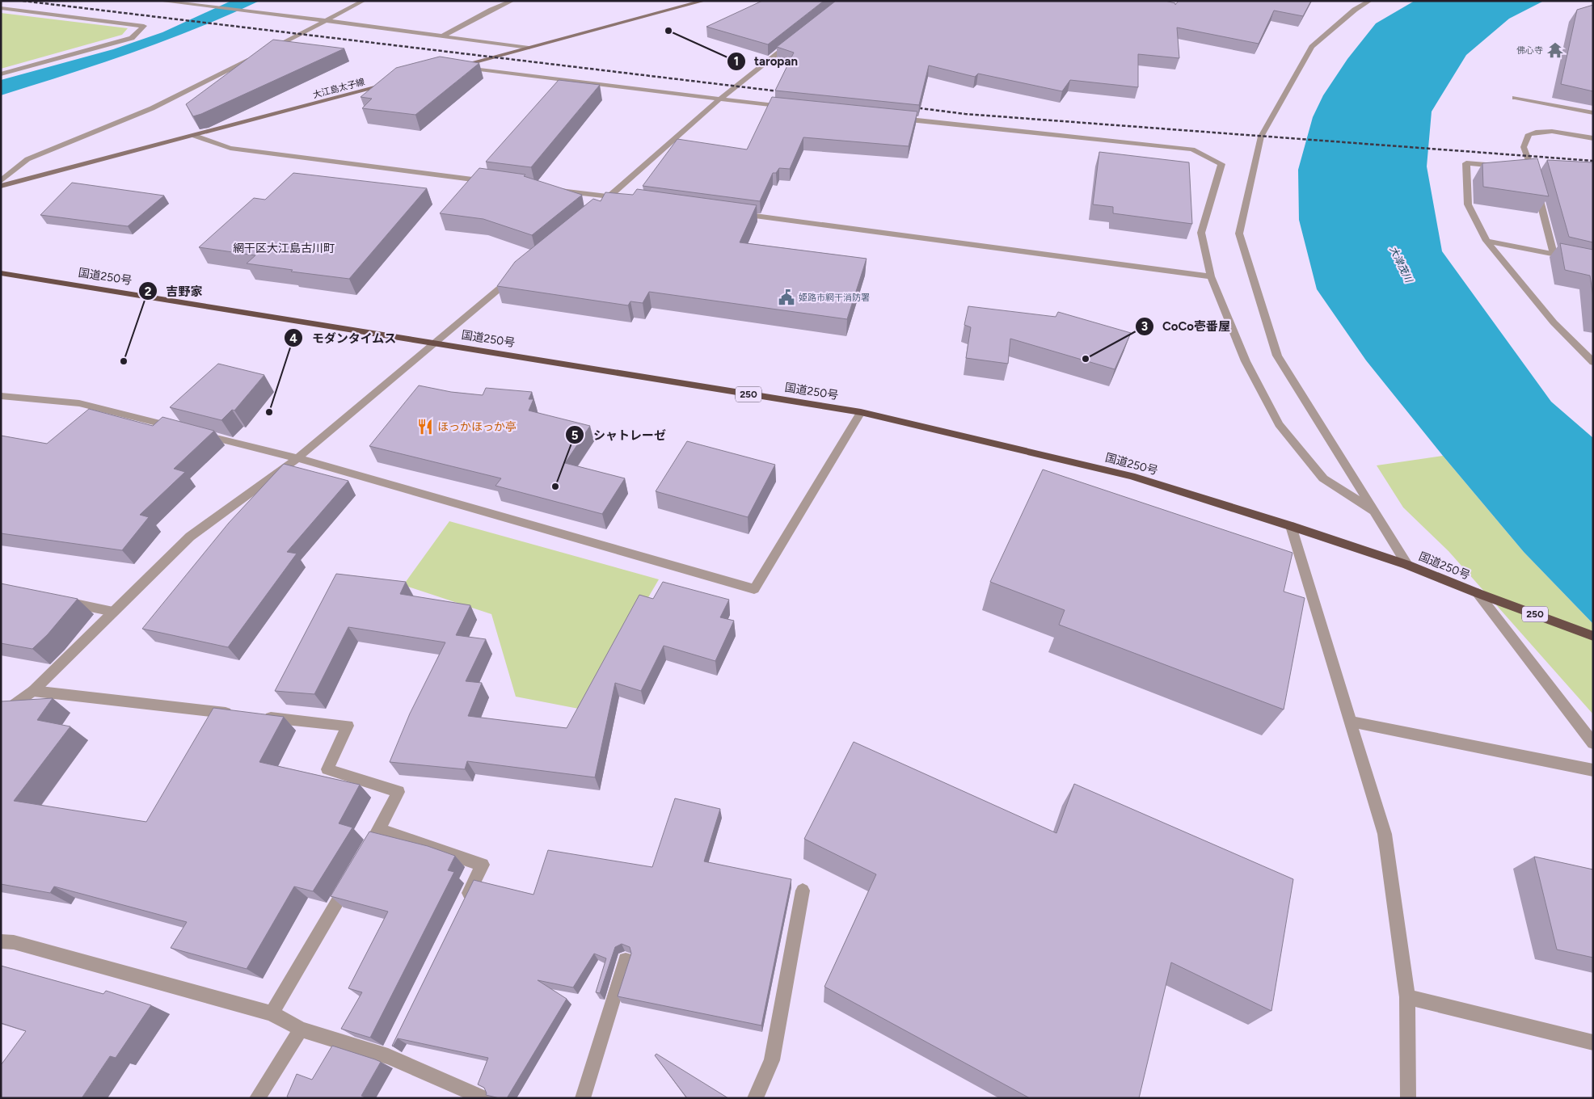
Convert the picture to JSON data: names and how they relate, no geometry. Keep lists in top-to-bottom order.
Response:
{
  "streets": {
    "highway": ["国道250号", "250"],
    "main road": ["大江島太子線"]
  },
  "districts": ["網干区大江島古川町"],
  "water": ["大津茂川"],
  "places": {
    "other": [
      "taropan",
      "CoCo壱番屋",
      "吉野家",
      "モダンタイムス",
      "シャトレーゼ"
    ],
    "temple": ["佛心寺"],
    "public building": ["姫路市網干消防署"],
    "restaurant": ["ほっかほっか亭"]
  }
}
